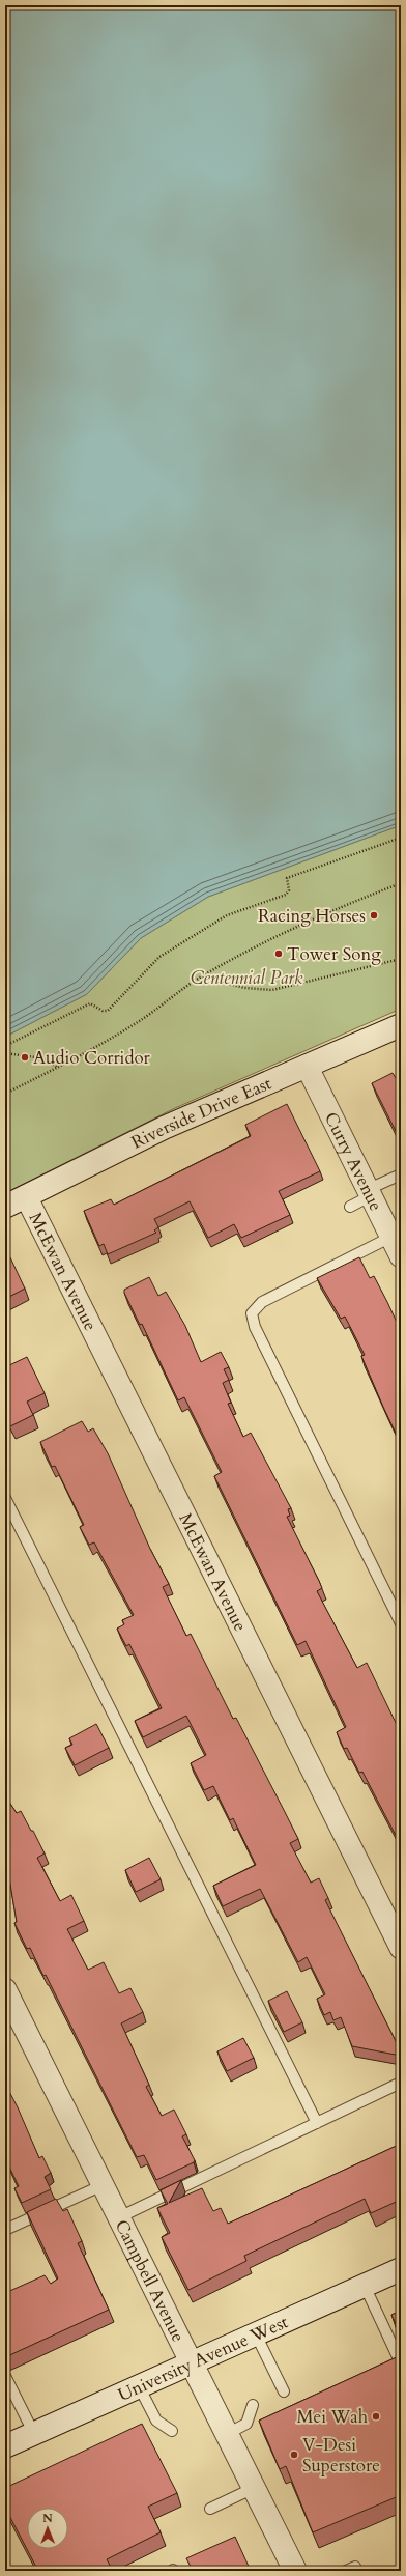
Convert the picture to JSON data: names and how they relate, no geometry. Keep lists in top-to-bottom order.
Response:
{
  "streets": {
    "main road": ["Riverside Drive East", "Campbell Avenue", "University Avenue West"],
    "street": ["Curry Avenue", "McEwan Avenue"]
  },
  "crossings": [
    ["Riverside Drive East", "Curry Avenue"],
    ["Riverside Drive East", "McEwan Avenue"],
    ["Campbell Avenue", "University Avenue West"]
  ],
  "parks": ["Centennial Park"],
  "places": [
    "Racing Horses",
    "Tower Song",
    "Audio Corridor",
    "Mei Wah",
    "V-Desi Superstore"
  ],
  "north": "top"
}
